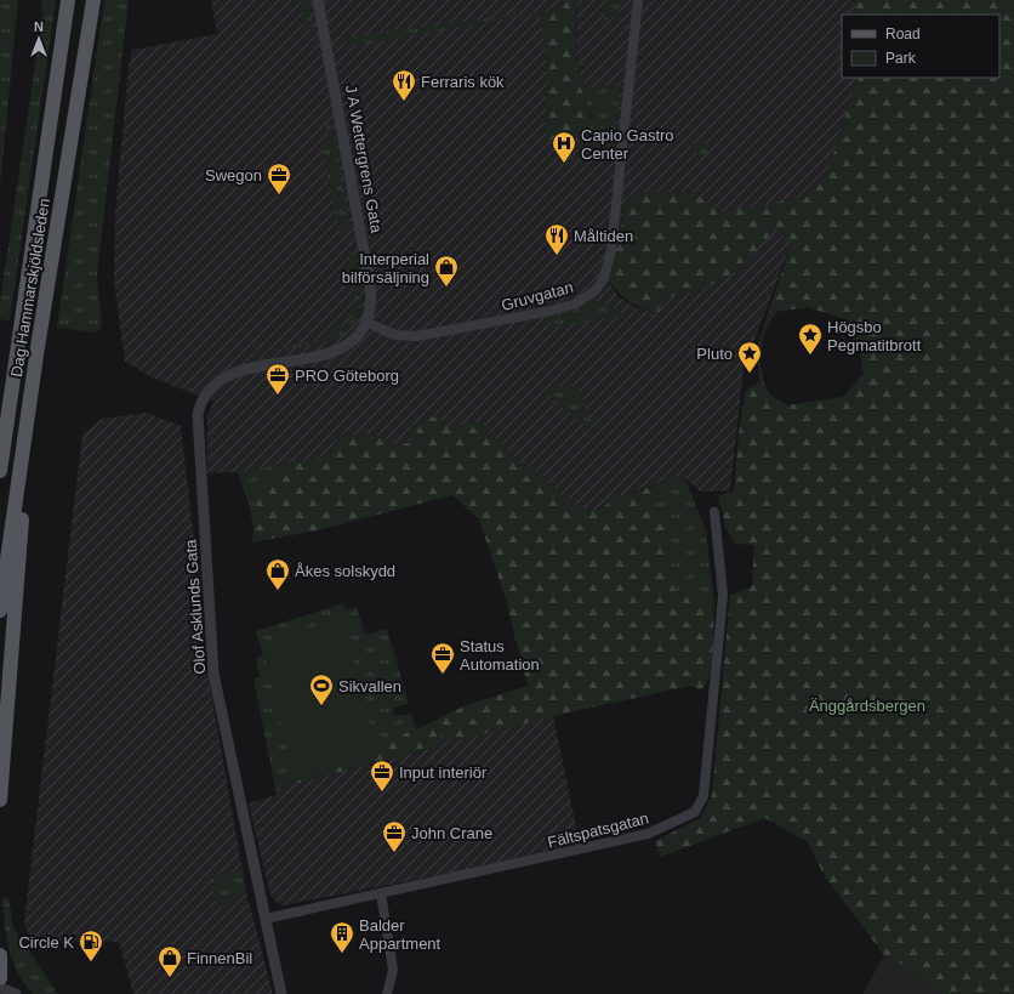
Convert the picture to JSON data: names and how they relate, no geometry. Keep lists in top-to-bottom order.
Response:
{
  "streets": {
    "main road": ["Dag Hammarskjöldsleden"],
    "street": [
      "J A Wettergrens Gata",
      "Gruvgatan",
      "Olof Asklunds Gata",
      "Fältspatsgatan"
    ]
  },
  "crossings": [
    ["J A Wettergrens Gata", "Gruvgatan"],
    ["J A Wettergrens Gata", "Olof Asklunds Gata"],
    ["Gruvgatan", "Olof Asklunds Gata"],
    ["Olof Asklunds Gata", "Fältspatsgatan"]
  ],
  "parks": ["Änggårdsbergen"],
  "places": {
    "restaurant": ["Ferraris kök", "Måltiden"],
    "hospital": ["Capio Gastro Center"],
    "office": [
      "Swegon",
      "PRO Göteborg",
      "Status Automation",
      "Input interiör",
      "John Crane"
    ],
    "shop": ["Interperial bilförsäljning", "Åkes solskydd", "FinnenBil"],
    "place": ["Högsbo Pegmatitbrott", "Pluto"],
    "sports": ["Sikvallen"],
    "building": ["Balder Appartment"],
    "fuel station": ["Circle K"]
  },
  "legend": ["Road", "Park"],
  "north": "top"
}
